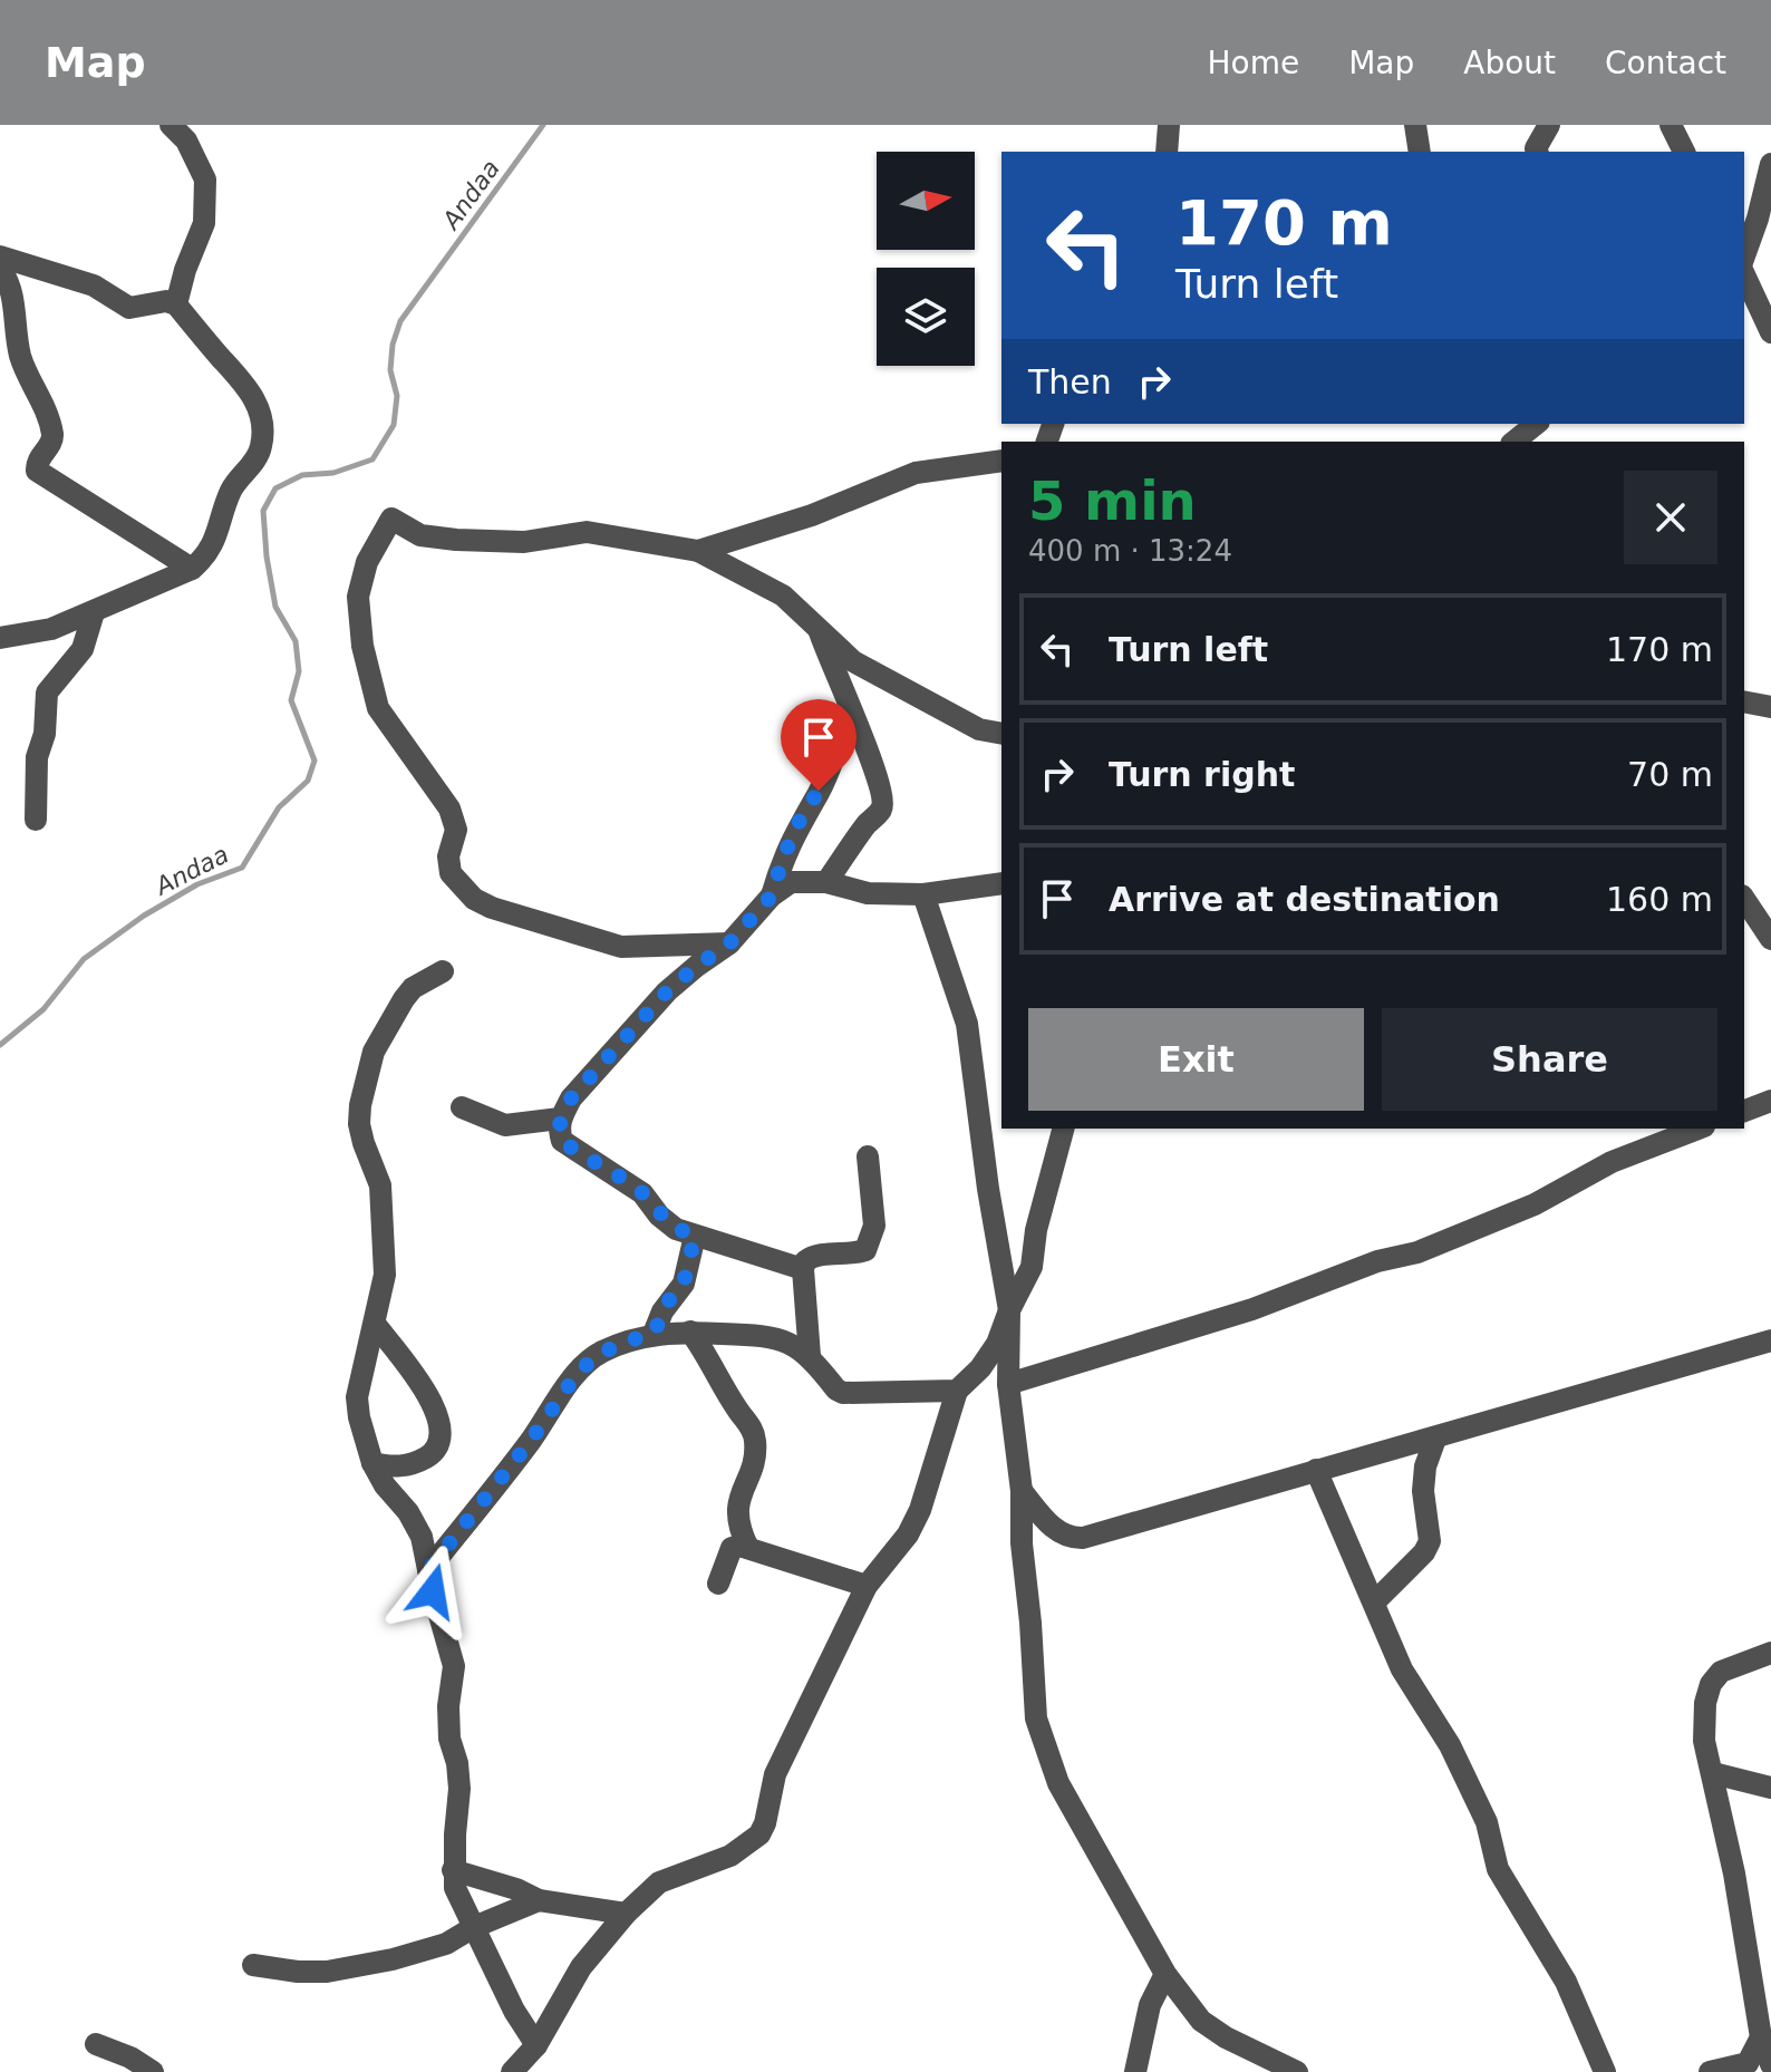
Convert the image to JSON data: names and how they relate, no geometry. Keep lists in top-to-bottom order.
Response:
{
  "water": ["Andaa"],
  "north": "right",
  "page": {
    "header": "Map",
    "nav": [
      "Home",
      "Map",
      "About",
      "Contact"
    ],
    "turn": ["170 m", "Turn left"],
    "then": "Then",
    "heading": ["5 min", "400 m · 13:24"],
    "list": [
      {
        "name": "Turn left",
        "value": "170 m"
      },
      {
        "name": "Turn right",
        "value": "70 m"
      },
      {
        "name": "Arrive at destination",
        "value": "160 m"
      }
    ],
    "buttons": ["Exit", "Share"]
  }
}
